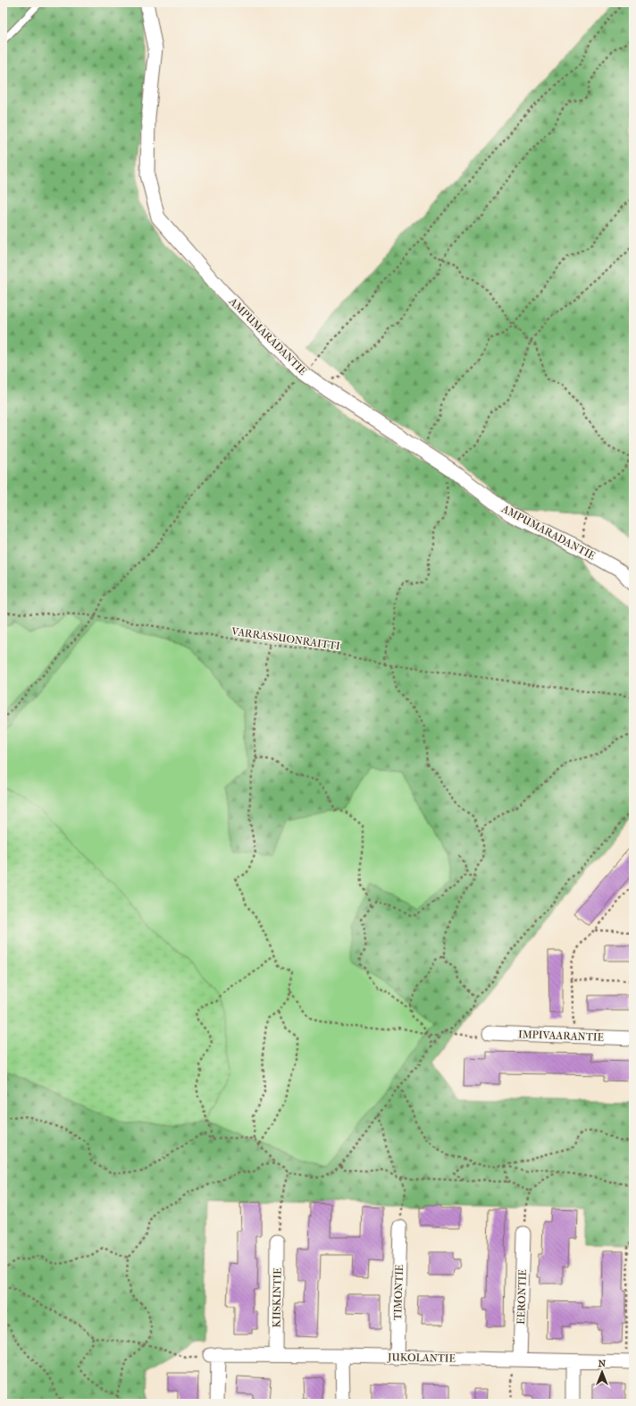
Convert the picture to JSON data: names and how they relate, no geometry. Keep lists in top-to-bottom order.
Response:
{
  "streets": {
    "street": [
      "AMPUMARADANTIE",
      "IMPIVAARANTIE",
      "TIMONTIE",
      "EERONTIE",
      "KIISKINTIE",
      "JUKOLANTIE"
    ],
    "path": ["VARRASSUONRAITTI"]
  },
  "crossings": [
    ["TIMONTIE", "JUKOLANTIE"],
    ["EERONTIE", "JUKOLANTIE"],
    ["KIISKINTIE", "JUKOLANTIE"]
  ],
  "north": "top"
}
